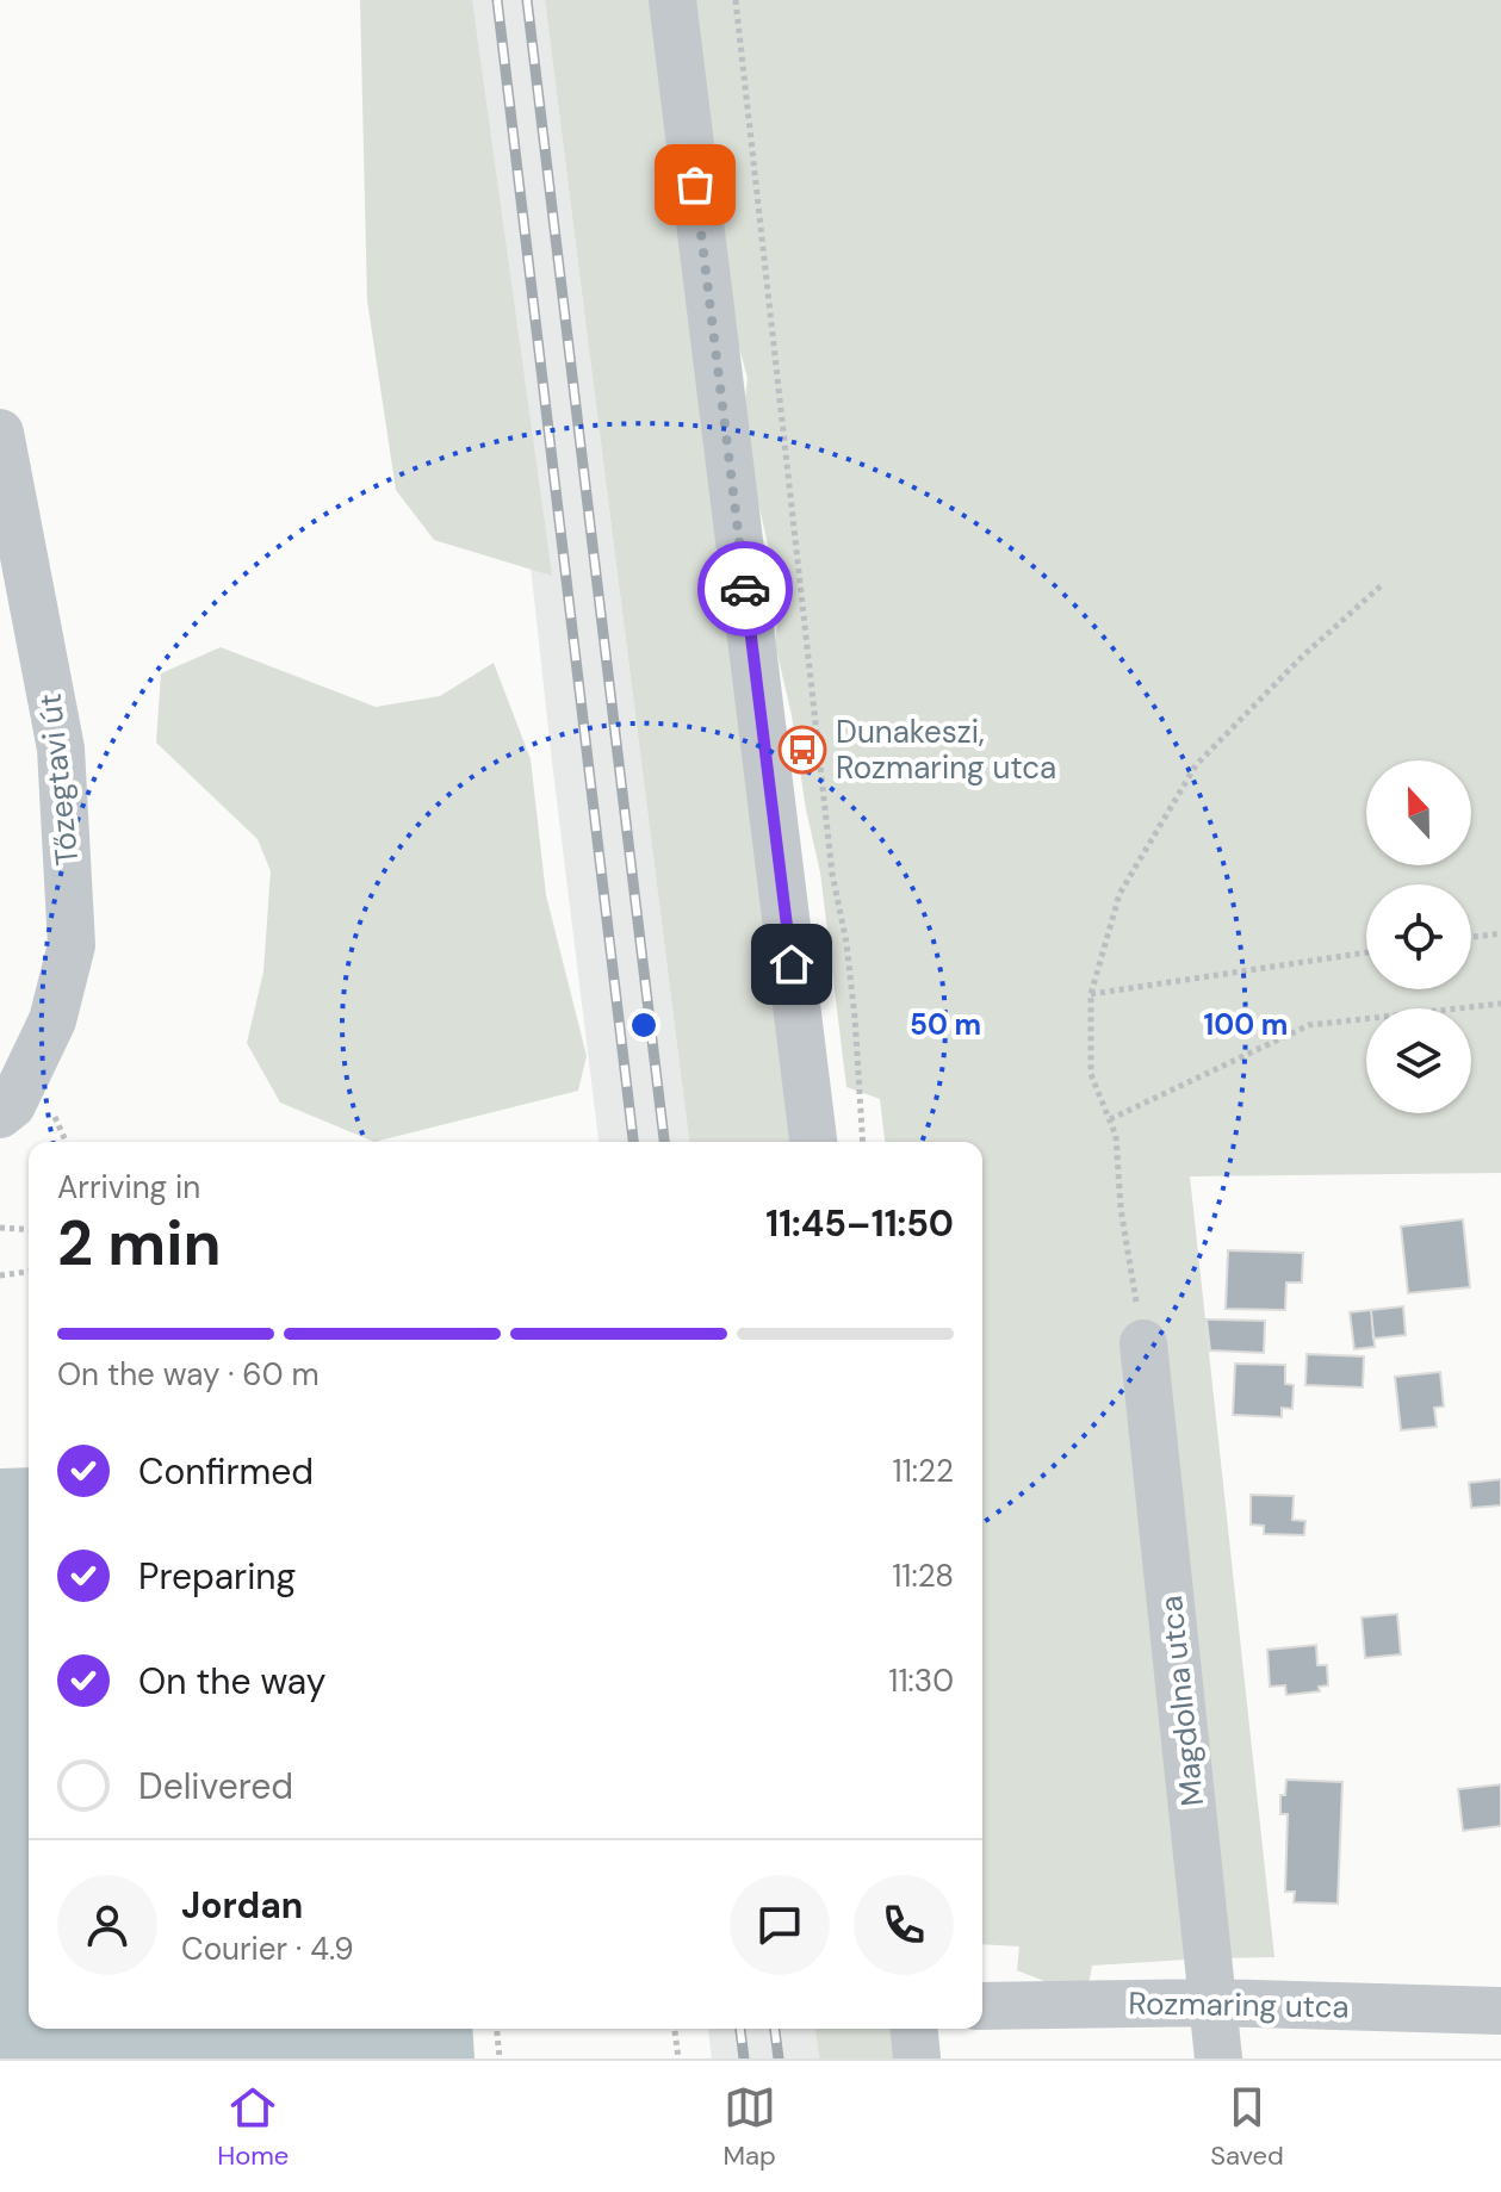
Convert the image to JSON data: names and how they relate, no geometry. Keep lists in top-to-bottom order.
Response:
{
  "streets": {
    "street": ["Tőzegtavi út", "Magdolna utca", "Rozmaring utca"]
  },
  "crossings": [
    ["Magdolna utca", "Rozmaring utca"]
  ],
  "places": {
    "bus stop": ["Dunakeszi, Rozmaring utca"]
  },
  "north": "top",
  "page": {
    "heading": ["2 min", "Arriving in", "11:45–11:50"],
    "panel": ["Jordan", "Courier · 4.9"],
    "bar": "On the way · 60 m",
    "list": [
      ["Confirmed", "11:22"],
      ["Preparing", "11:28"],
      ["On the way", "11:30"],
      "Delivered"
    ],
    "tabs": ["Home", "Map", "Saved"]
  },
  "rings": ["50 m", "100 m"]
}
